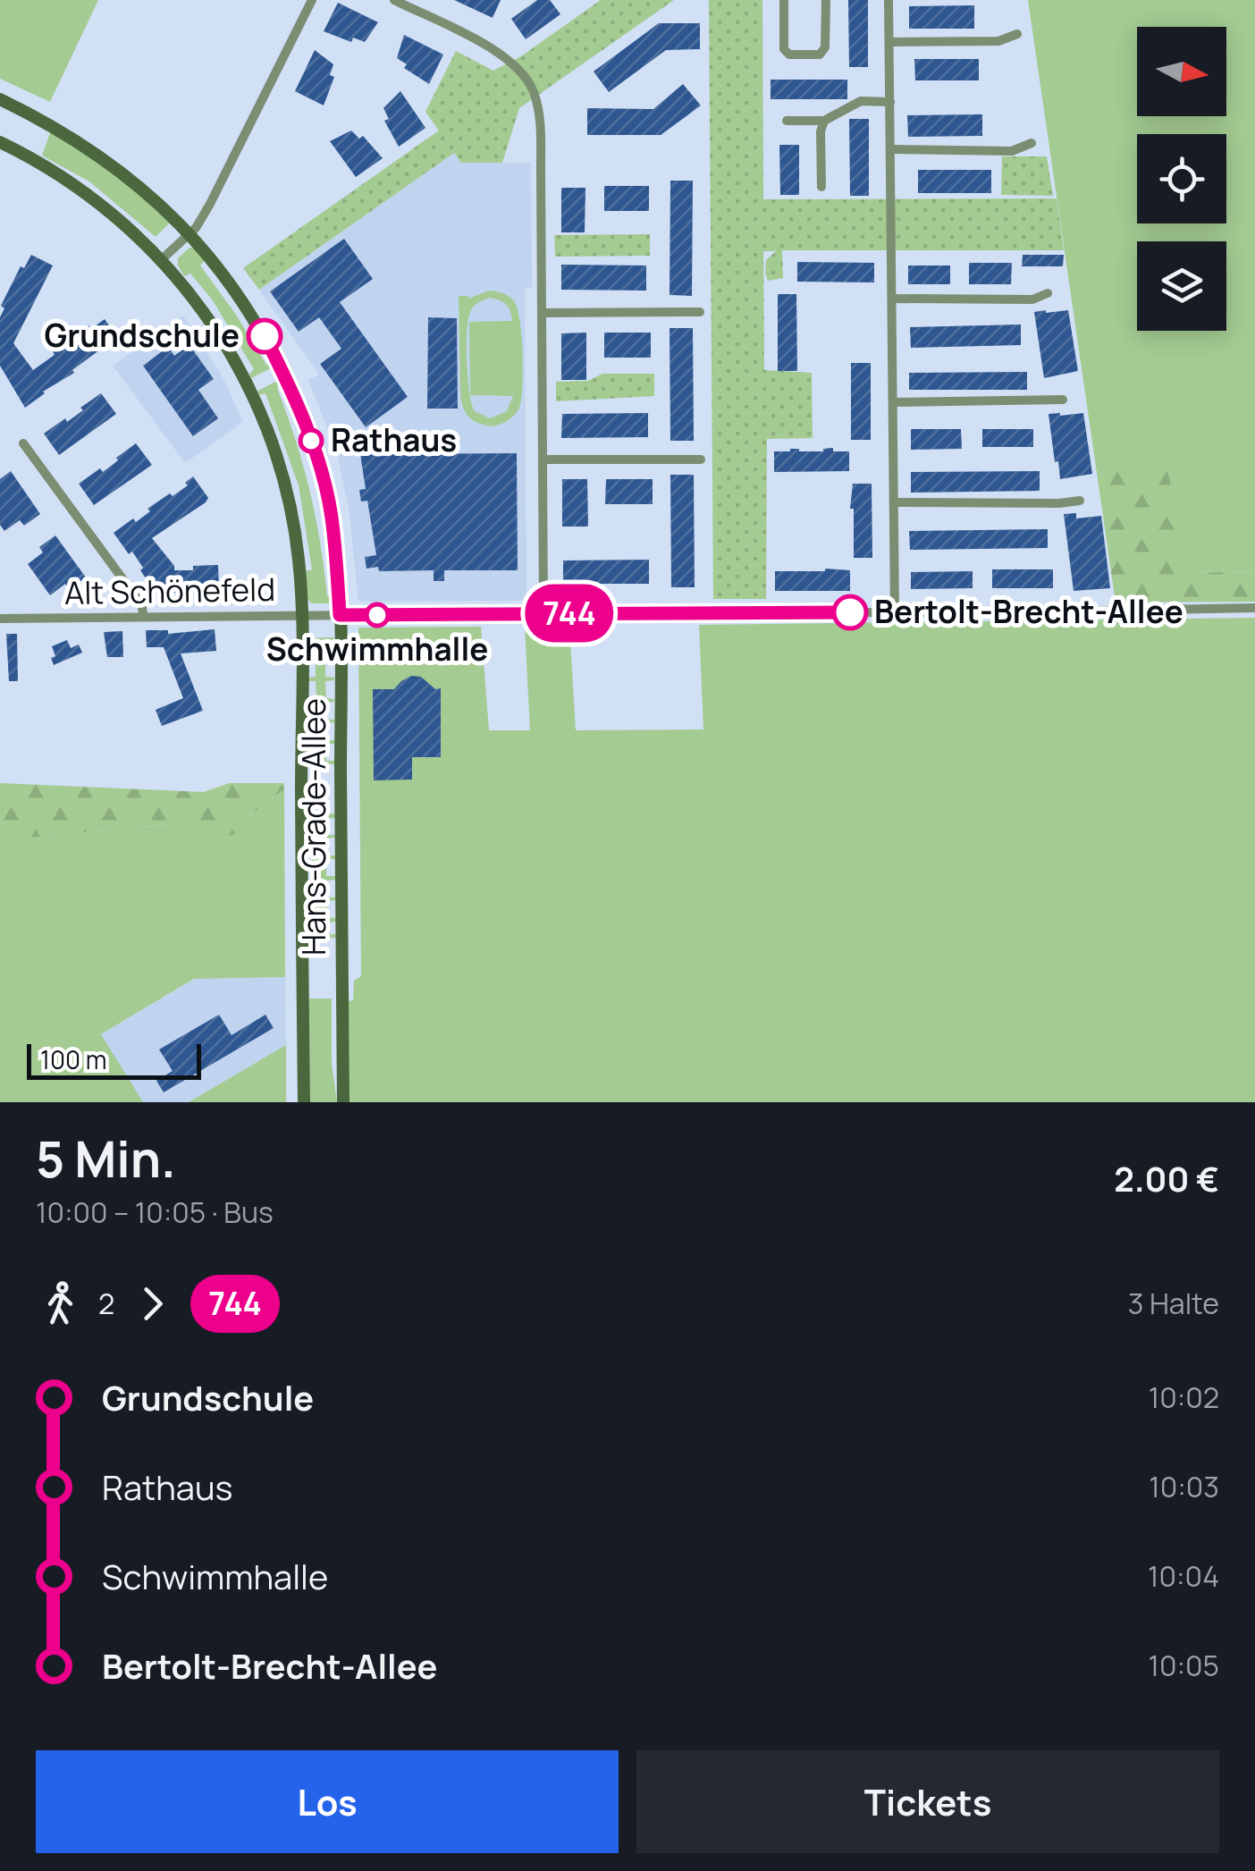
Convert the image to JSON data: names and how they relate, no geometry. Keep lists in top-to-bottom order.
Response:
{
  "streets": {
    "street": ["Alt Schönefeld", "Hans-Grade-Allee"]
  },
  "crossings": [
    ["Alt Schönefeld", "Hans-Grade-Allee"]
  ],
  "places": [
    "Grundschule",
    "Rathaus",
    "Bertolt-Brecht-Allee",
    "Schwimmhalle"
  ],
  "lines": ["bus line 744"],
  "scale_bar": "100 m",
  "north": "right",
  "page": {
    "on_map": "744",
    "scale": "100 m",
    "heading": ["5 Min.", "10:00 – 10:05 · Bus", "2.00 €"],
    "legs": ["2", "744", "3 Halte"],
    "list": [
      {
        "name": "Grundschule",
        "value": "10:02"
      },
      {
        "name": "Rathaus",
        "value": "10:03"
      },
      {
        "name": "Schwimmhalle",
        "value": "10:04"
      },
      {
        "name": "Bertolt-Brecht-Allee",
        "value": "10:05"
      }
    ],
    "buttons": ["Los", "Tickets"]
  }
}
